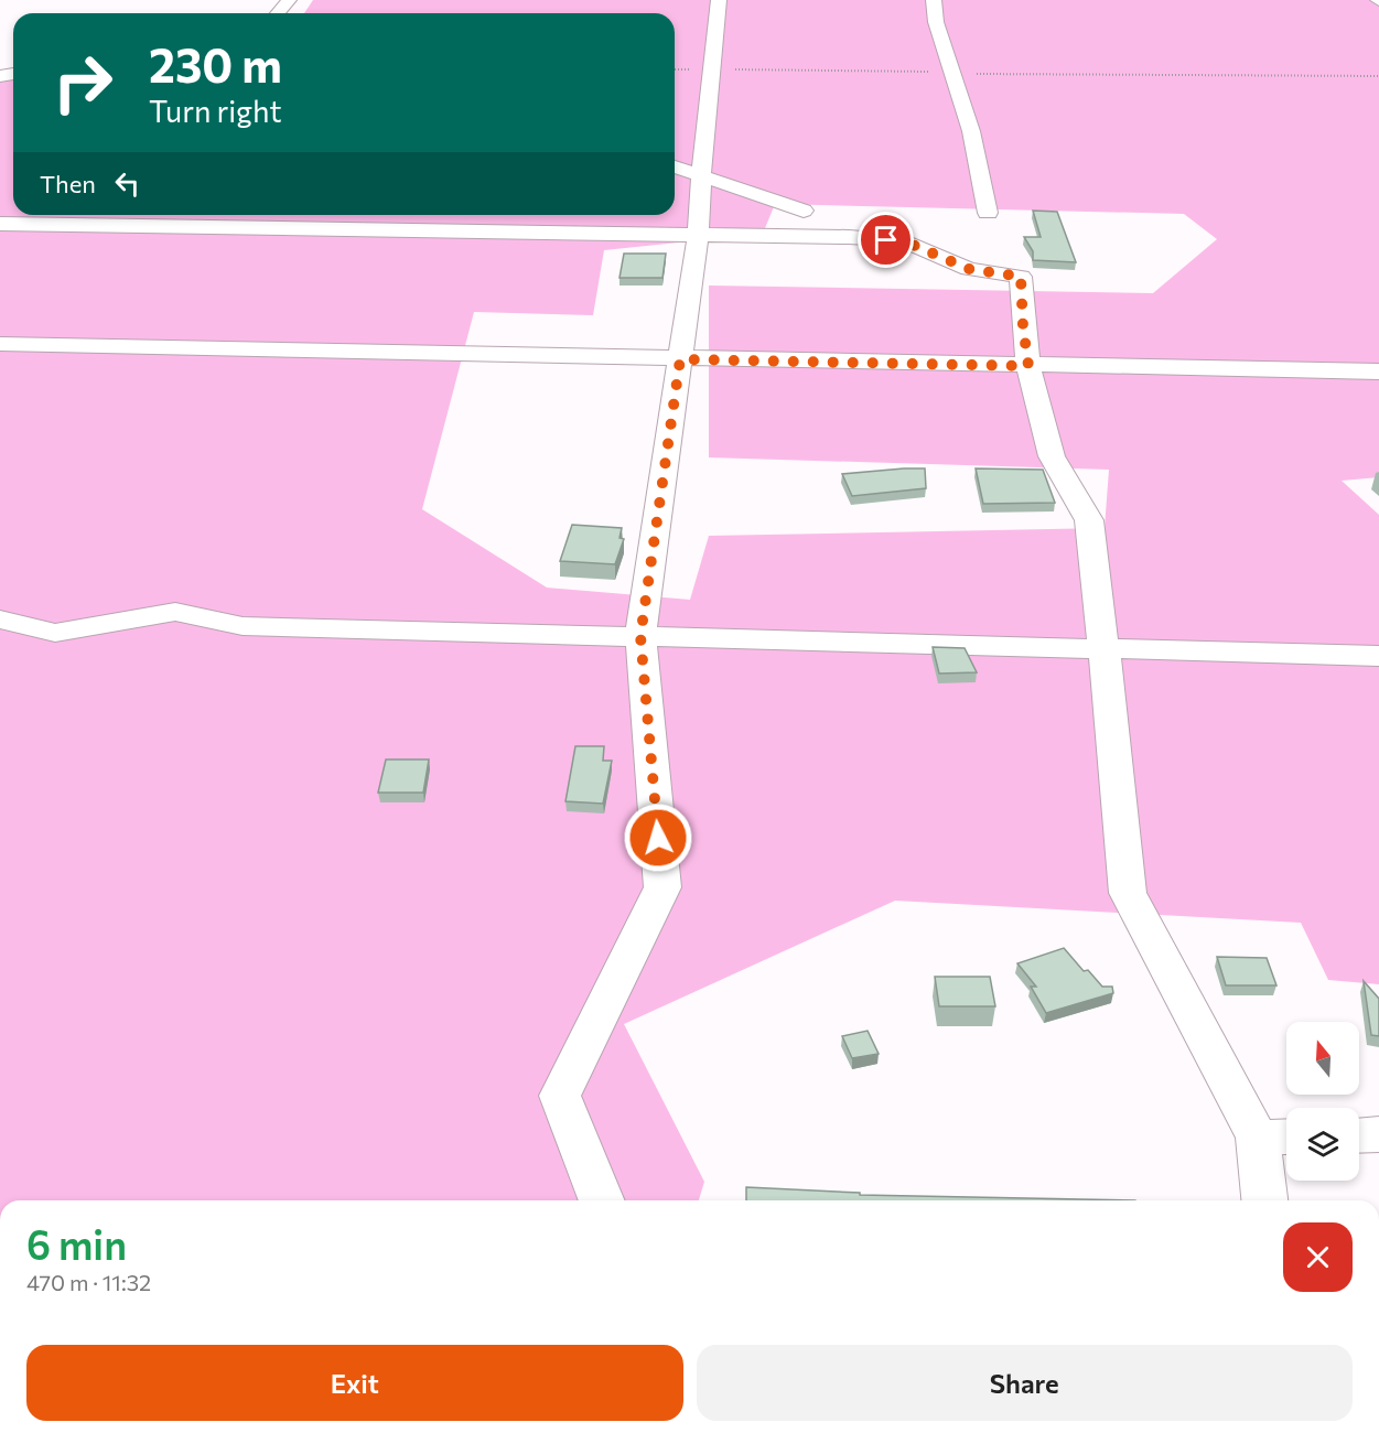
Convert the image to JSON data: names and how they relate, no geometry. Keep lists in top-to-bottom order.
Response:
{
  "north": "top",
  "page": {
    "turn": ["230 m", "Turn right"],
    "then": "Then",
    "heading": ["6 min", "470 m · 11:32"],
    "buttons": ["Exit", "Share"]
  }
}
